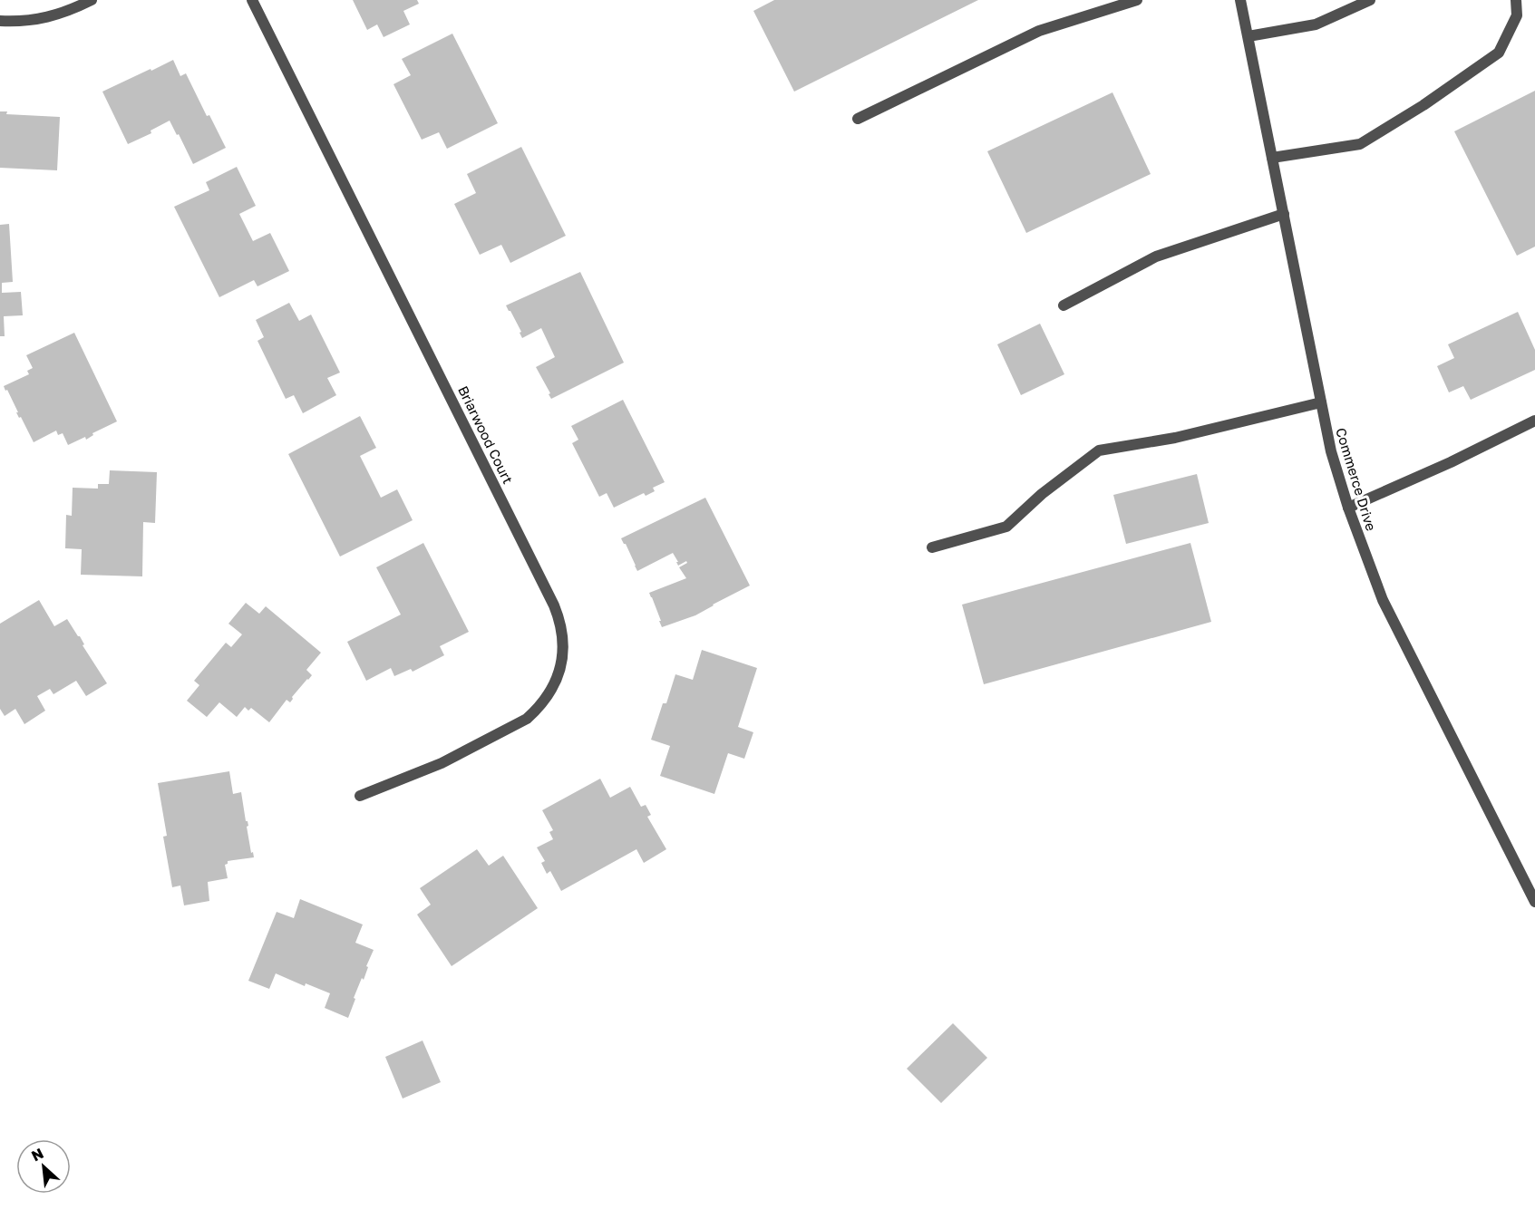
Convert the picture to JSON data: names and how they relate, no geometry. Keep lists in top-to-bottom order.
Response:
{
  "streets": {
    "street": ["Briarwood Court", "Commerce Drive"]
  },
  "north": "top left"
}
